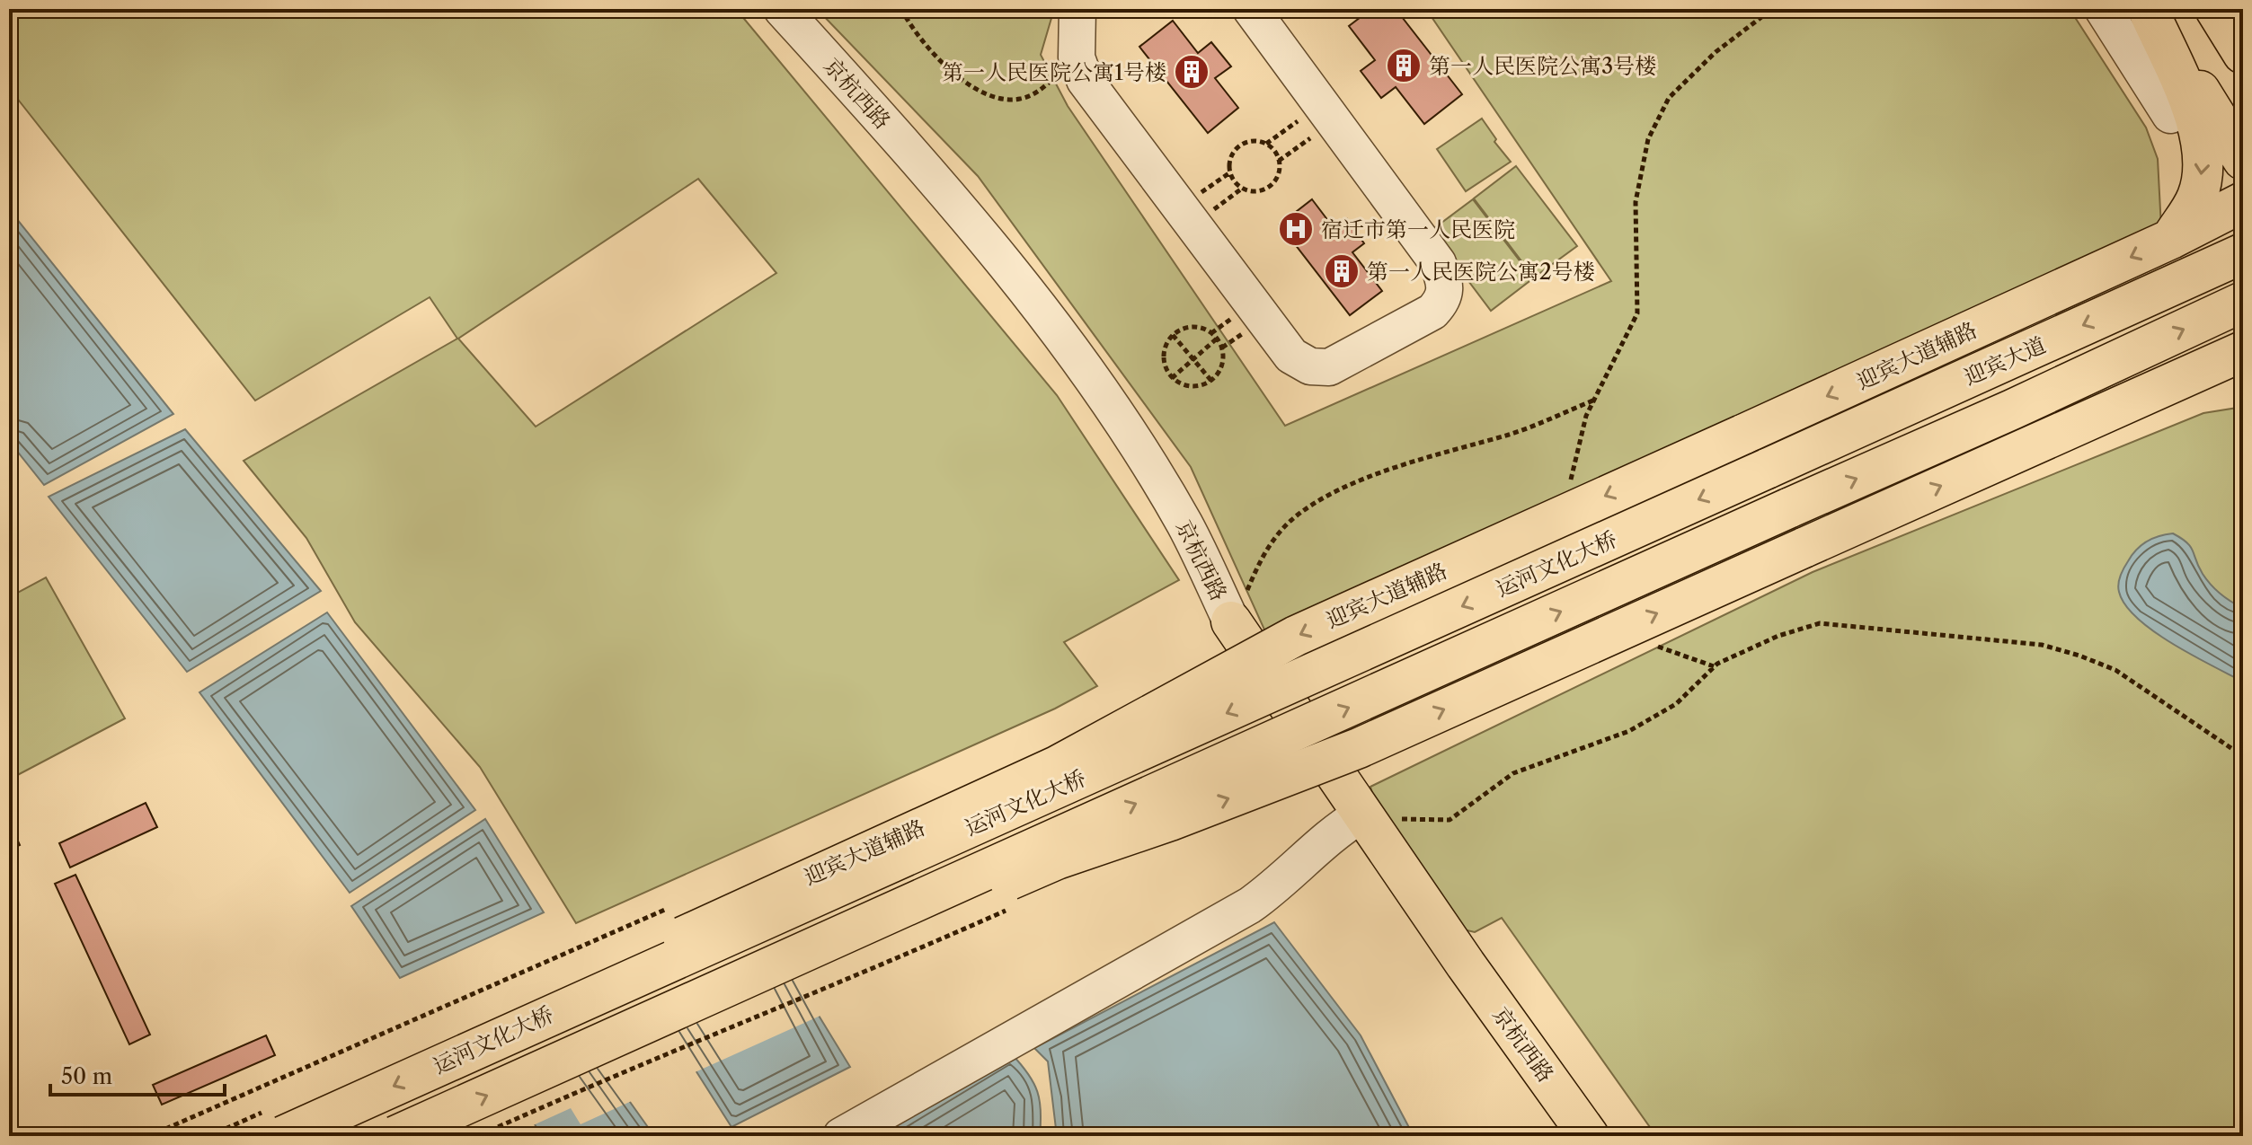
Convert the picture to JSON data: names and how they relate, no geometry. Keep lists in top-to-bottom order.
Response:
{
  "streets": {
    "main road": [
      "京杭西路",
      "迎宾大道辅路",
      "迎宾大道",
      "运河文化大桥"
    ]
  },
  "crossings": [
    ["迎宾大道辅路", "运河文化大桥"],
    ["迎宾大道", "运河文化大桥"]
  ],
  "places": {
    "building": ["第一人民医院公寓3号楼", "第一人民医院公寓1号楼", "第一人民医院公寓2号楼"],
    "hospital": ["宿迁市第一人民医院"]
  },
  "scale_bar": "50 m"
}
